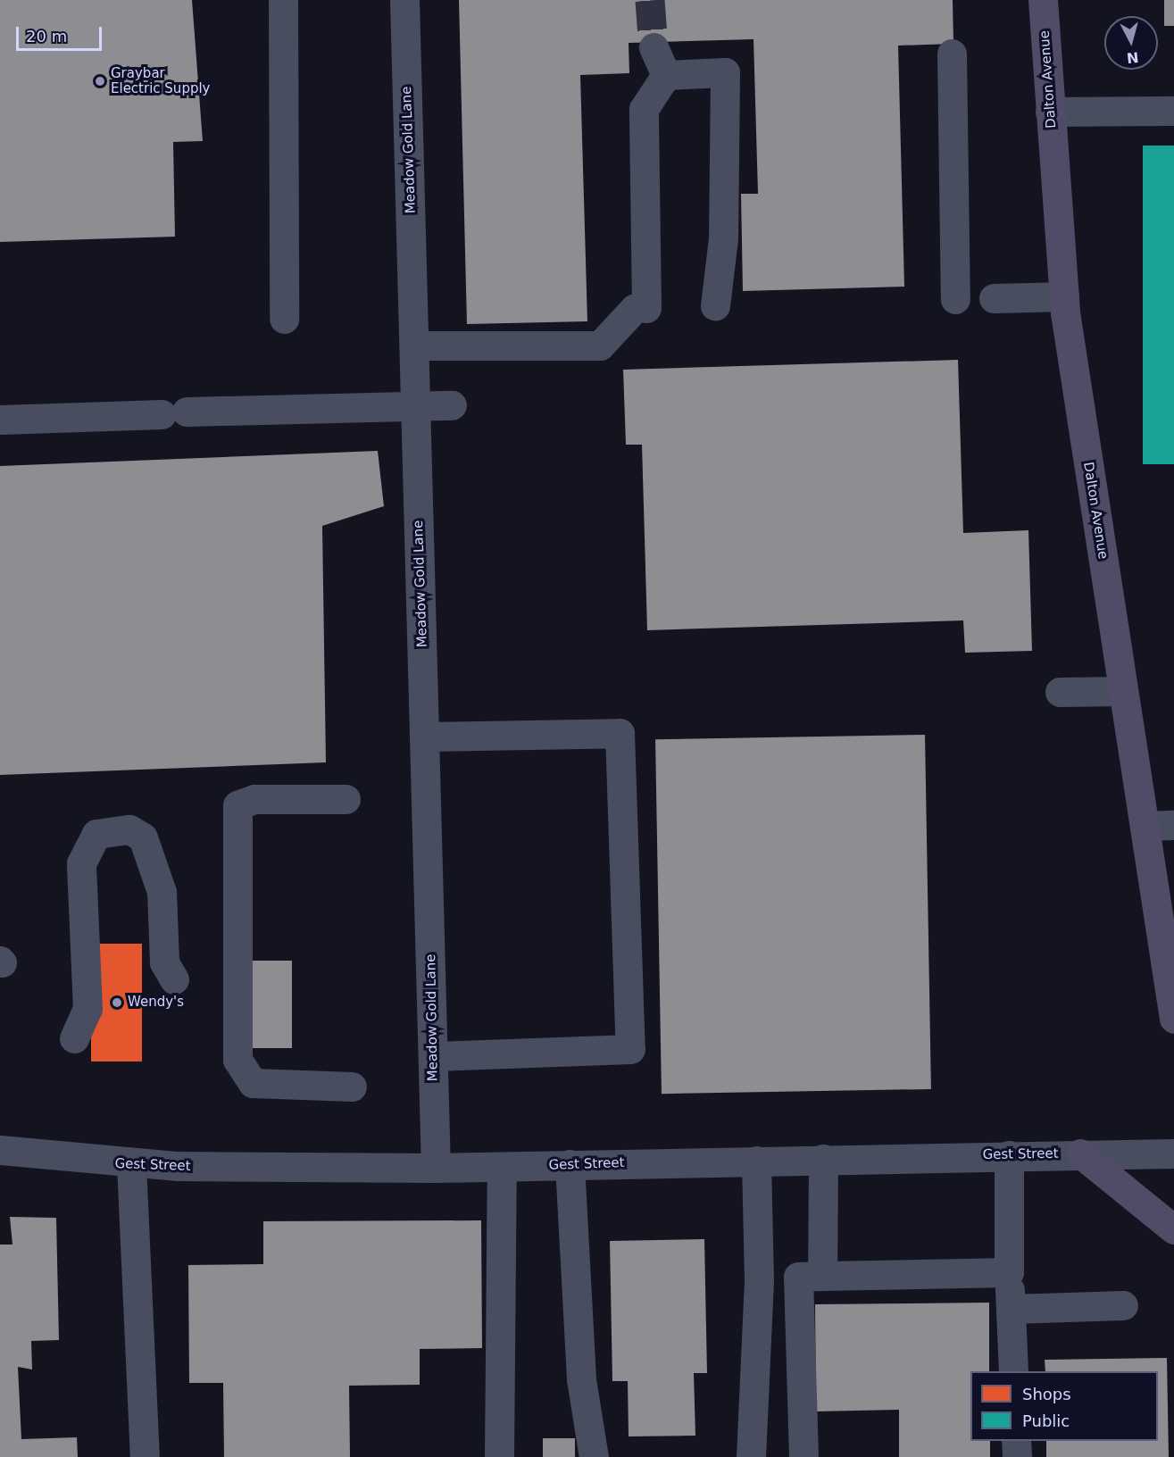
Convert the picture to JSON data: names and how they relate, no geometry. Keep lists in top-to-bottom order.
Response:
{
  "streets": {
    "main road": ["Dalton Avenue"],
    "street": ["Meadow Gold Lane", "Gest Street"]
  },
  "crossings": [
    ["Meadow Gold Lane", "Gest Street"]
  ],
  "places": ["Graybar Electric Supply", "Wendy's"],
  "legend": ["Shops", "Public"],
  "scale_bar": "20 m",
  "north": "bottom"
}
